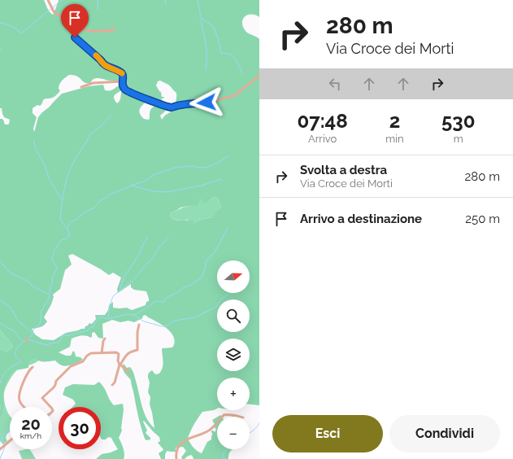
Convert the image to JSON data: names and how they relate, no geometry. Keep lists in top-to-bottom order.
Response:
{
  "north": "right",
  "page": {
    "turn": ["280 m", "Via Croce dei Morti"],
    "eta": [
      "07:48",
      "Arrivo",
      "2",
      "min",
      "530",
      "m"
    ],
    "list": [
      {
        "name": "Svolta a destra",
        "note": "Via Croce dei Morti",
        "value": "280 m"
      },
      {
        "name": "Arrivo a destinazione",
        "value": "250 m"
      }
    ],
    "map_buttons": ["+", "−"],
    "speed": "20 km/h",
    "limit": "30",
    "buttons": ["Esci", "Condividi"]
  }
}
